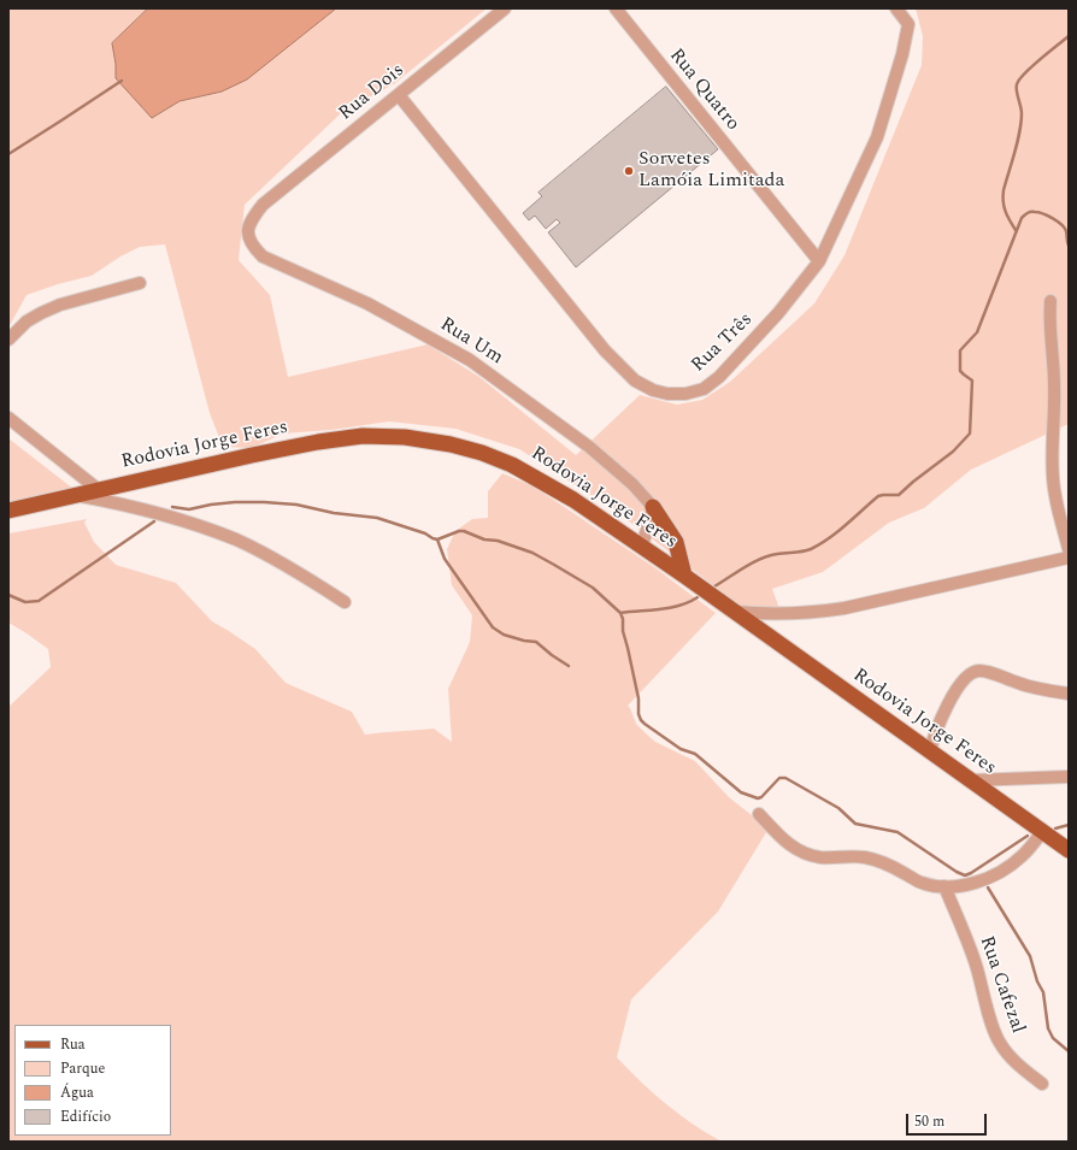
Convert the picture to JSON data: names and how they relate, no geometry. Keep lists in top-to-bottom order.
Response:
{
  "streets": {
    "main road": ["Rodovia Jorge Feres"],
    "street": [
      "Rua Quatro",
      "Rua Dois",
      "Rua Um",
      "Rua Três",
      "Rua Cafezal"
    ]
  },
  "crossings": [
    ["Rua Quatro", "Rua Três"],
    ["Rua Dois", "Rua Um"],
    ["Rua Dois", "Rua Três"]
  ],
  "places": ["Sorvetes Lamóia Limitada"],
  "legend": [
    "Rua",
    "Parque",
    "Água",
    "Edifício"
  ],
  "scale_bar": "50 m"
}
